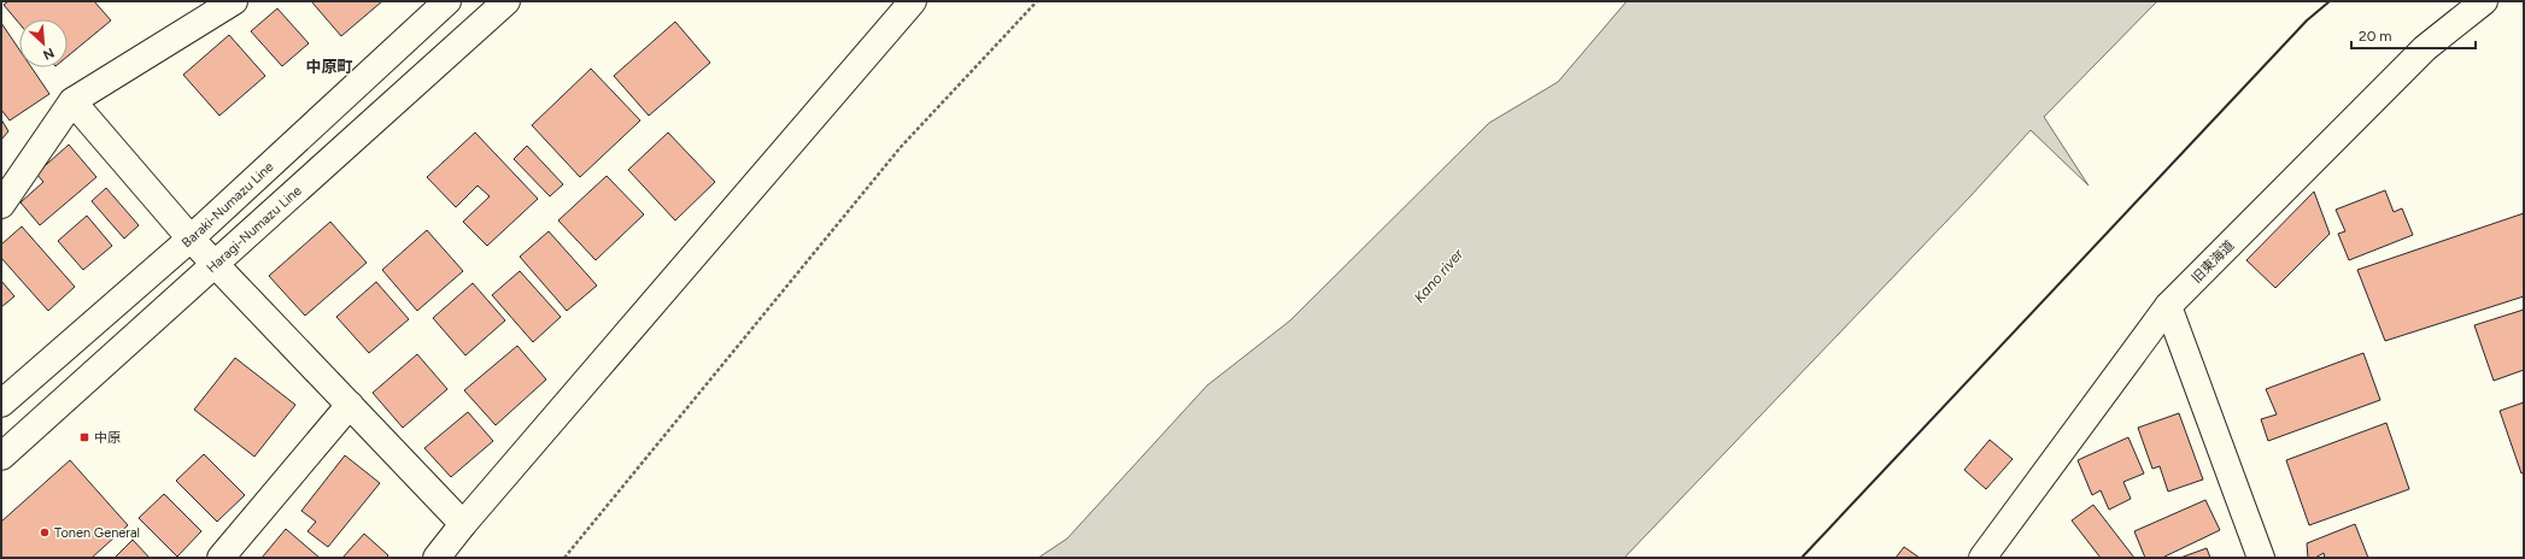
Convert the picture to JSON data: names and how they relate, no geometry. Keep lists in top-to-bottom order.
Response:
{
  "streets": {
    "street": ["Baraki-Numazu Line", "Haragi-Numazu Line", "旧東海道"]
  },
  "districts": ["中原町"],
  "water": ["Kano river"],
  "places": {
    "transit": ["中原"],
    "other": ["Tonen General"]
  },
  "scale_bar": "20 m",
  "north": "bottom right"
}
